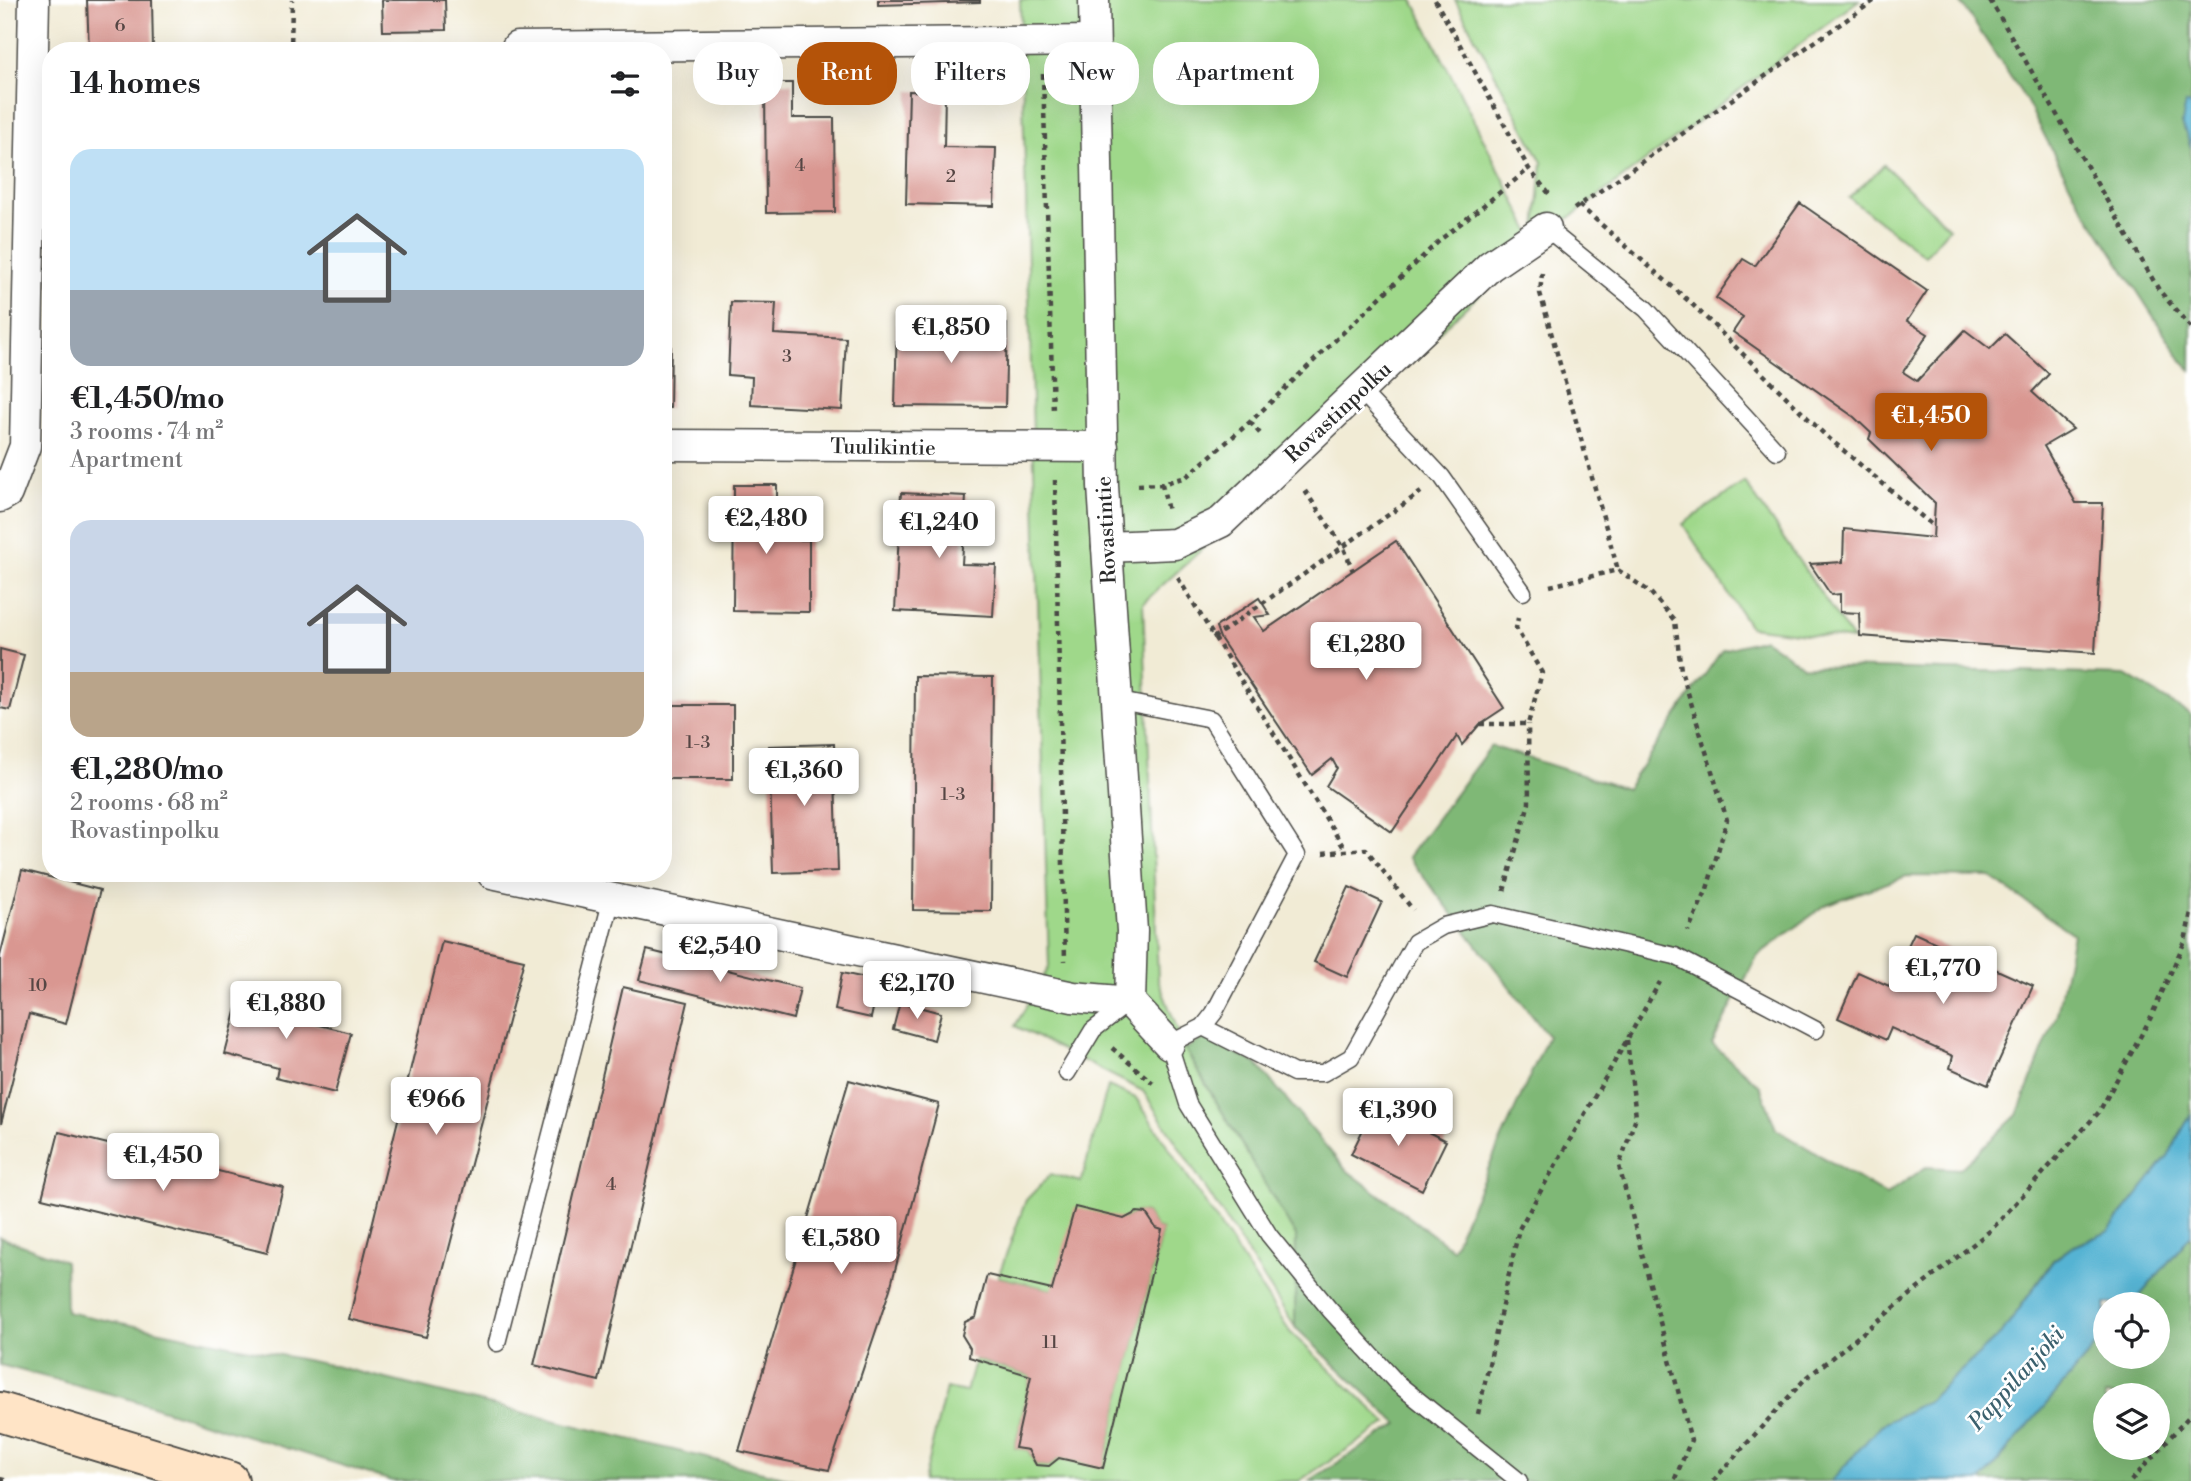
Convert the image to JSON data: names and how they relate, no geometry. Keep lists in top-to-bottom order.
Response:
{
  "streets": {
    "street": ["Rovastinpolku", "Tuulikintie", "Rovastintie"]
  },
  "crossings": [
    ["Rovastinpolku", "Rovastintie"],
    ["Tuulikintie", "Rovastintie"]
  ],
  "water": ["Pappilanjoki"],
  "house_numbers": [
    "6",
    "4",
    "2",
    "3",
    "1-3",
    "1-3",
    "10",
    "4",
    "11"
  ],
  "page": {
    "chip": [
      "Buy",
      "Rent",
      "Filters",
      "New",
      "Apartment"
    ],
    "heading": "14 homes",
    "list": [
      {
        "name": "€1,450/mo",
        "note": "3 rooms · 74 m² · Apartment"
      },
      {
        "name": "€1,280/mo",
        "note": "2 rooms · 68 m² · Rovastinpolku"
      }
    ],
    "price": [
      "€1,850",
      "€1,450",
      "€2,480",
      "€1,240",
      "€1,280",
      "€1,360",
      "€2,540",
      "€1,770",
      "€2,170",
      "€1,880",
      "€966",
      "€1,390",
      "€1,450",
      "€1,580"
    ]
  }
}
